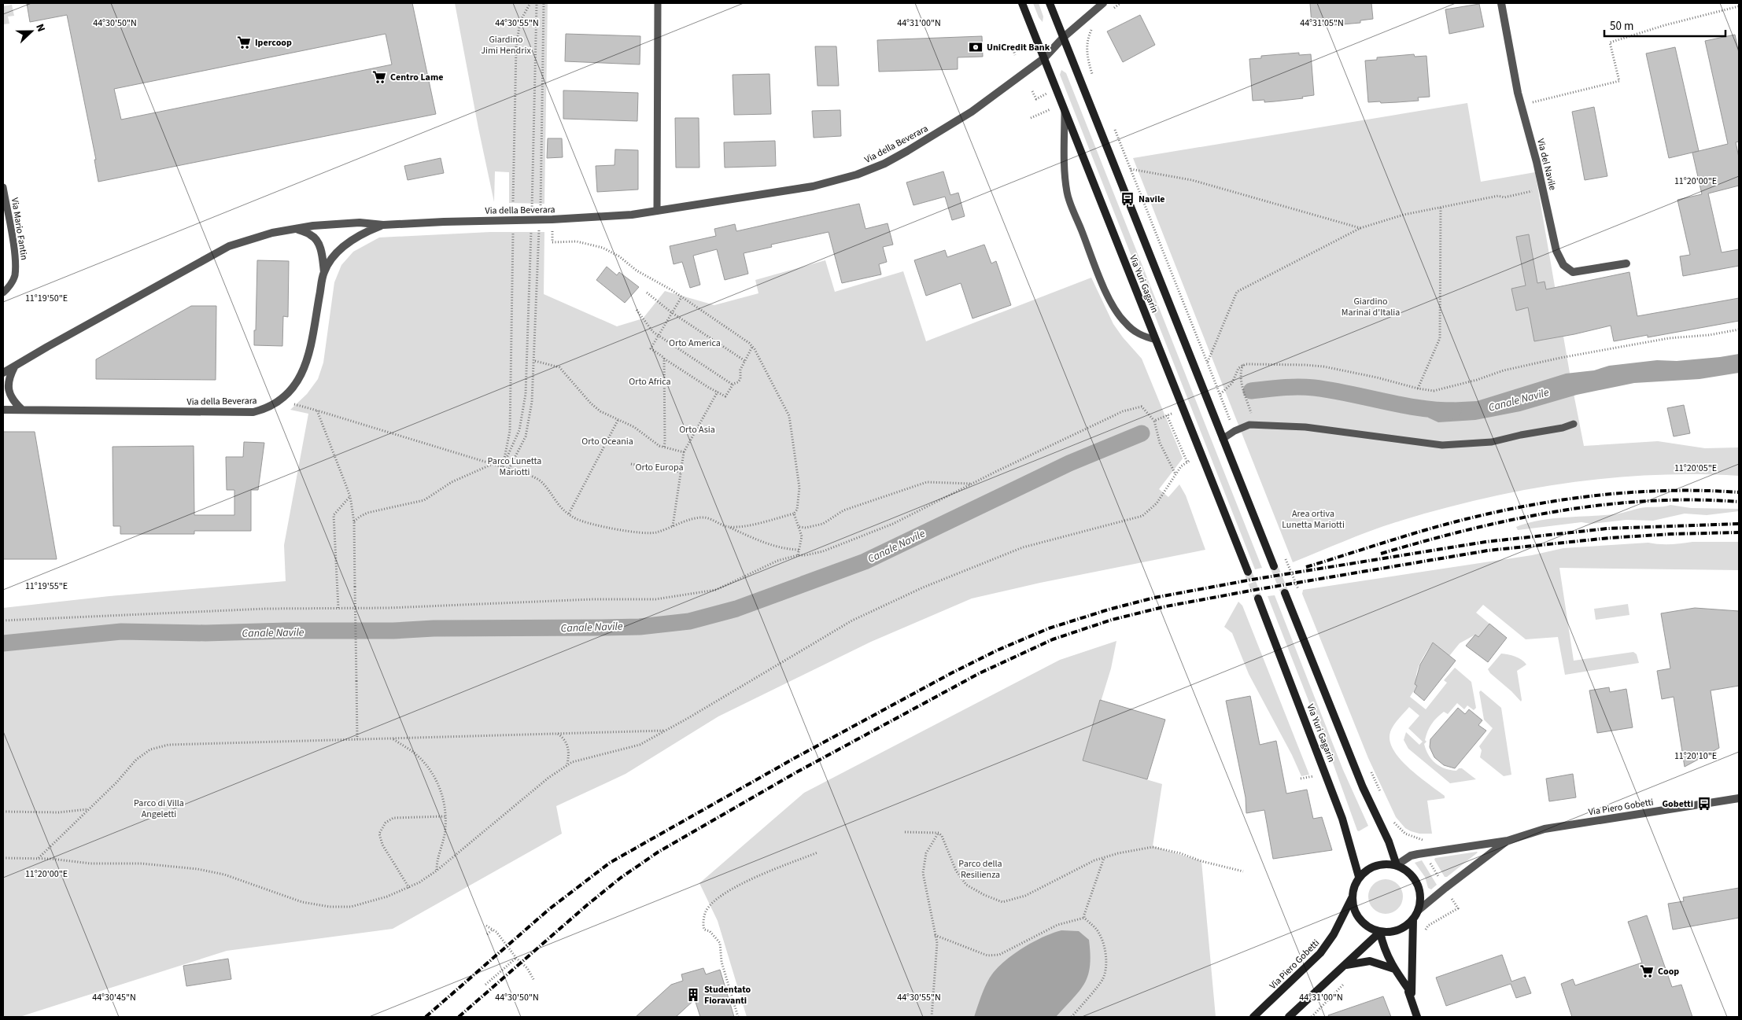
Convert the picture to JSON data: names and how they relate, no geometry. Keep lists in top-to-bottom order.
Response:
{
  "streets": {
    "main road": ["Via Yuri Gagarin", "Via Piero Gobetti"],
    "street": ["Via della Beverara", "Via del Navile"],
    "lane": ["Via Mario Fantin"]
  },
  "crossings": [
    ["Via della Beverara", "Via Yuri Gagarin"],
    ["Via Yuri Gagarin", "Via Piero Gobetti"]
  ],
  "water": ["Canale Navile"],
  "parks": [
    "Giardino Jimi Hendrix",
    "Giardino Marinai d'Italia",
    "Orto America",
    "Orto Africa",
    "Orto Asia",
    "Orto Oceania",
    "Parco Lunetta Mariotti",
    "Orto Europa",
    "Area ortiva Lunetta Mariotti",
    "Parco di Villa Angeletti",
    "Parco della Resilienza"
  ],
  "places": {
    "supermarket": ["Ipercoop", "Centro Lame", "Coop"],
    "bank": ["UniCredit Bank"],
    "bus stop": ["Navile", "Gobetti"],
    "building": ["Studentato Fioravanti"]
  },
  "scale_bar": "50 m",
  "north": "right",
  "coordinates": [
    "44°30'50\"N",
    "44°30'55\"N",
    "44°31'00\"N",
    "44°31'05\"N",
    "11°20'00\"E",
    "11°19'50\"E",
    "11°20'05\"E",
    "11°19'55\"E",
    "11°20'10\"E",
    "44°30'45\"N"
  ]
}
